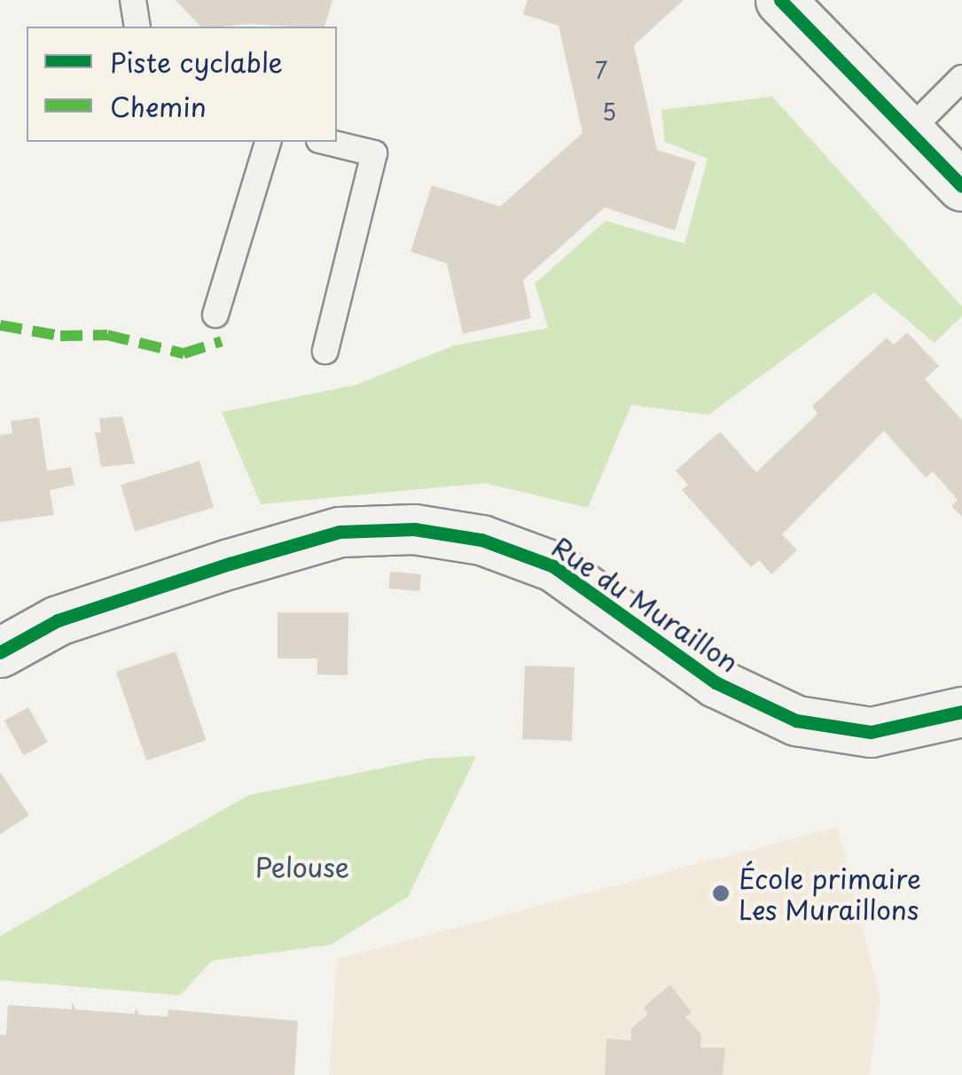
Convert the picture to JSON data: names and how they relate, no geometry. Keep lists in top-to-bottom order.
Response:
{
  "streets": {
    "street": ["Rue du Muraillon"]
  },
  "parks": ["Pelouse"],
  "places": ["École primaire Les Muraillons"],
  "house_numbers": ["7", "5"],
  "legend": ["Piste cyclable", "Chemin"]
}
